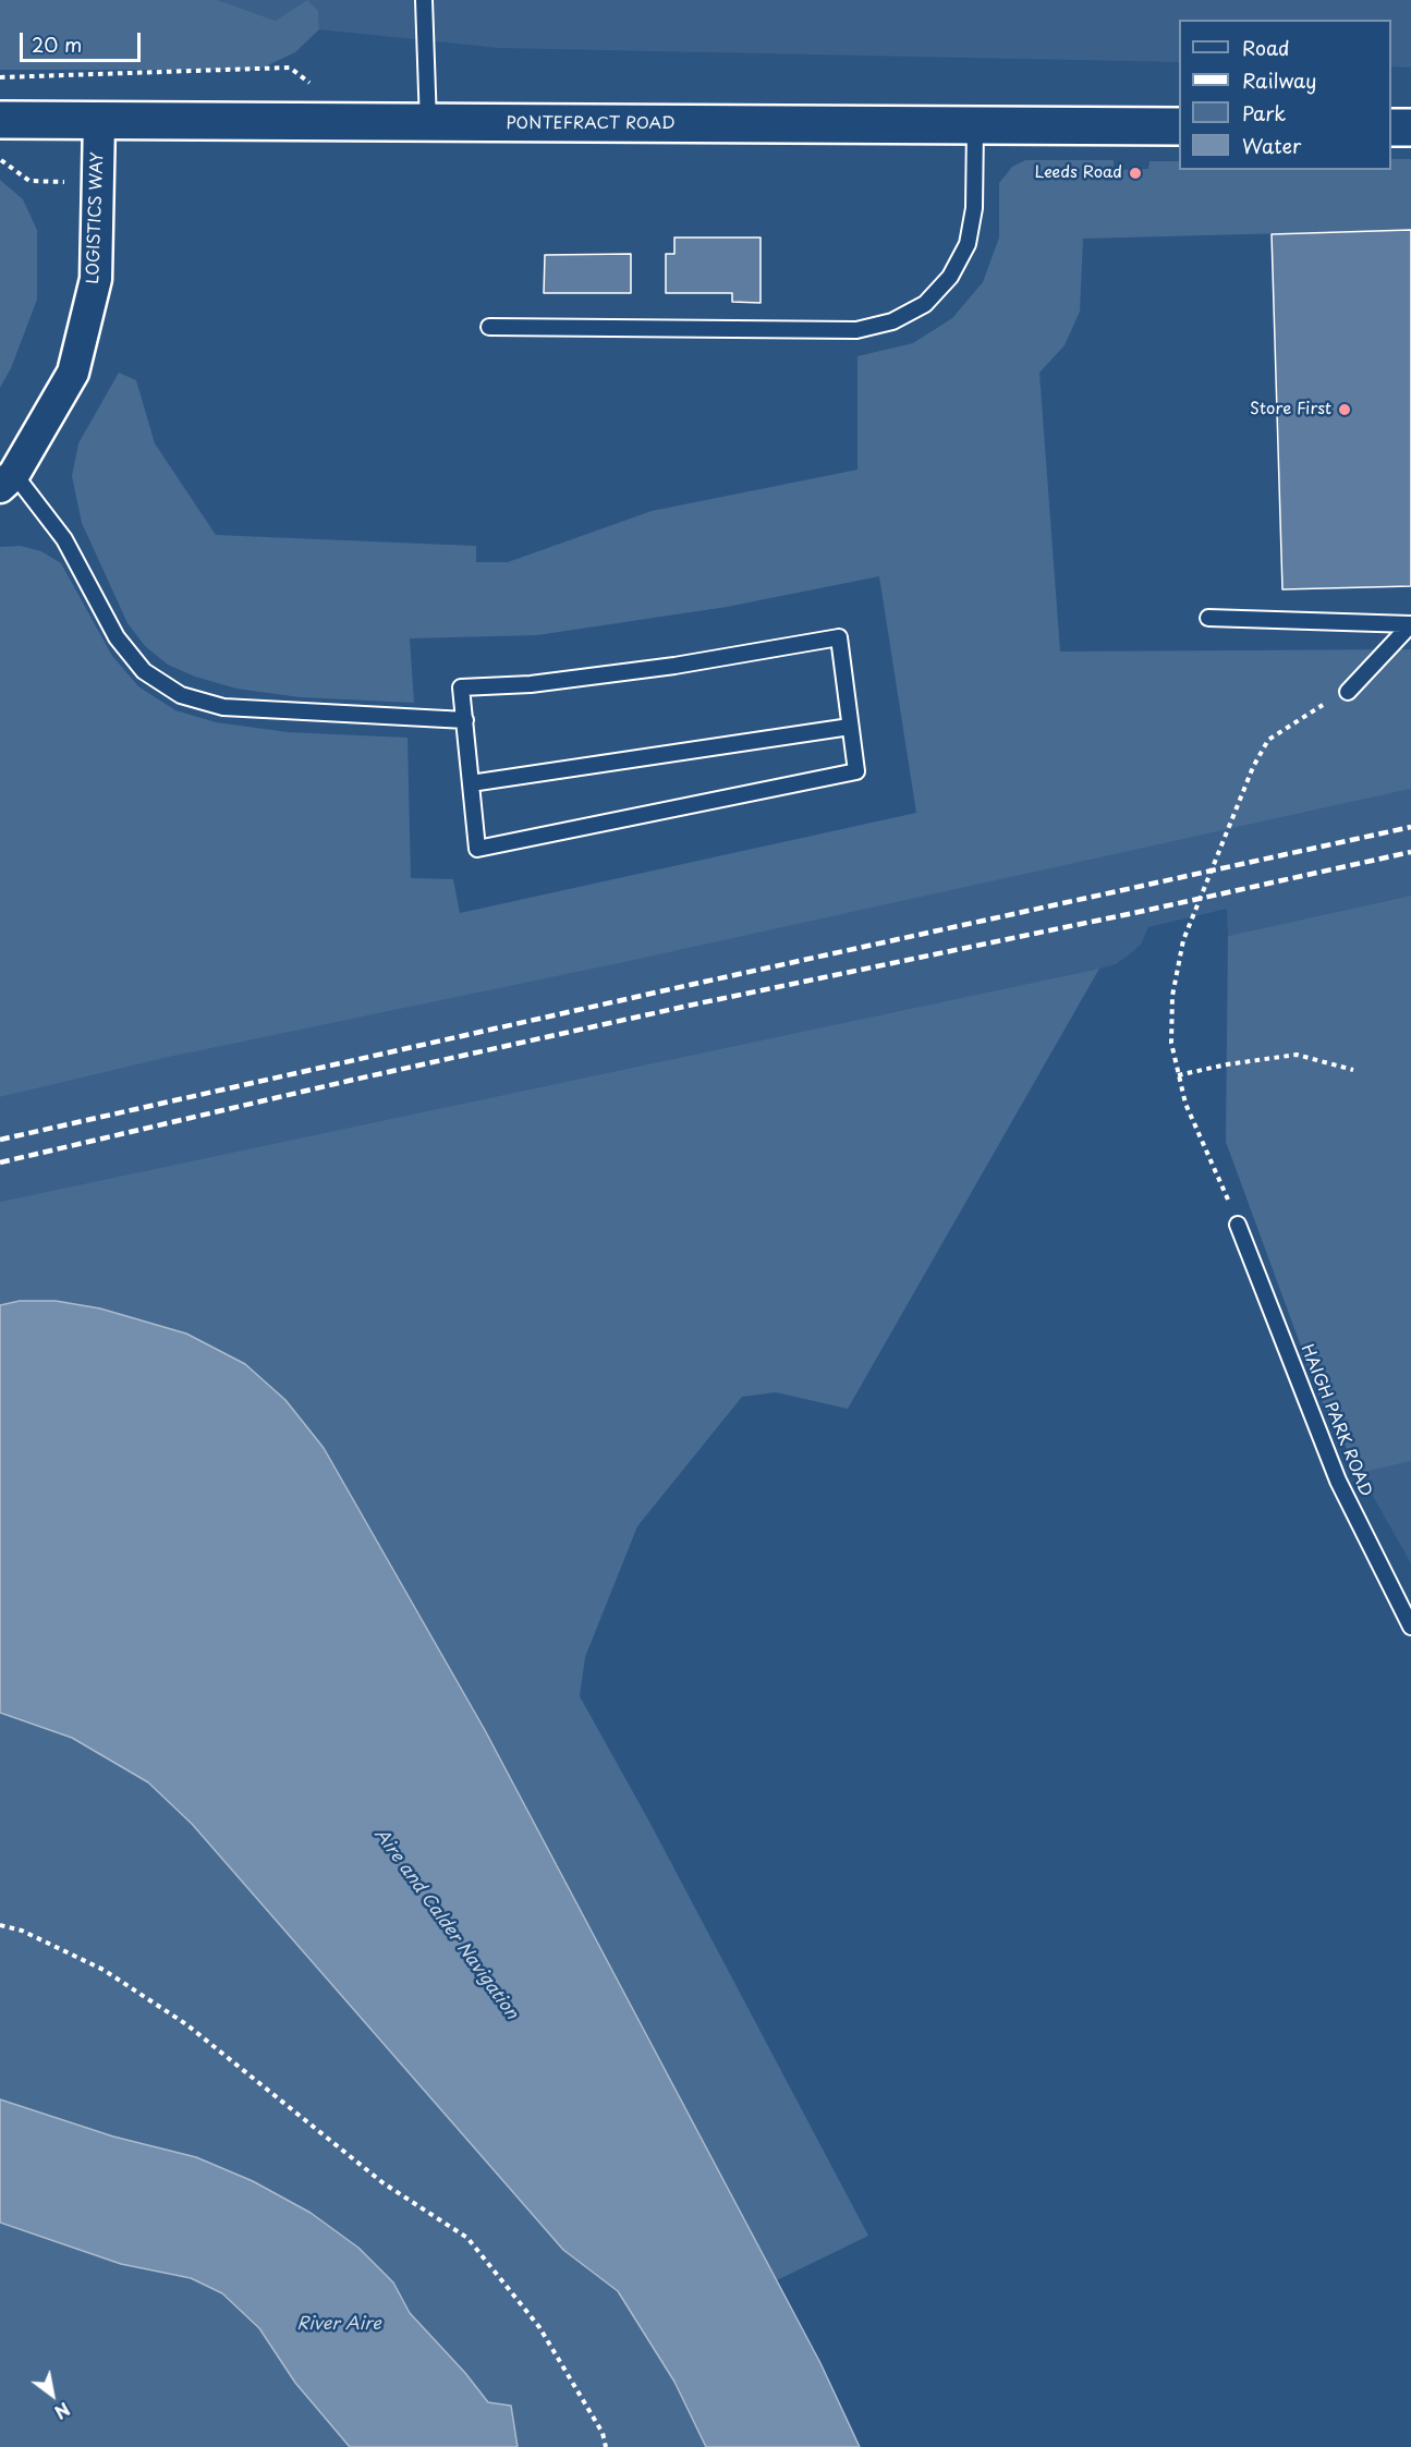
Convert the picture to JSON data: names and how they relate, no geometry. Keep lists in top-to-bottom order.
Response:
{
  "streets": {
    "main road": ["PONTEFRACT ROAD"],
    "street": ["LOGISTICS WAY"],
    "lane": ["HAIGH PARK ROAD"]
  },
  "crossings": [
    ["PONTEFRACT ROAD", "LOGISTICS WAY"]
  ],
  "water": ["Aire and Calder Navigation", "River Aire"],
  "places": ["Leeds Road", "Store First"],
  "legend": [
    "Road",
    "Railway",
    "Park",
    "Water"
  ],
  "scale_bar": "20 m",
  "north": "bottom right"
}
